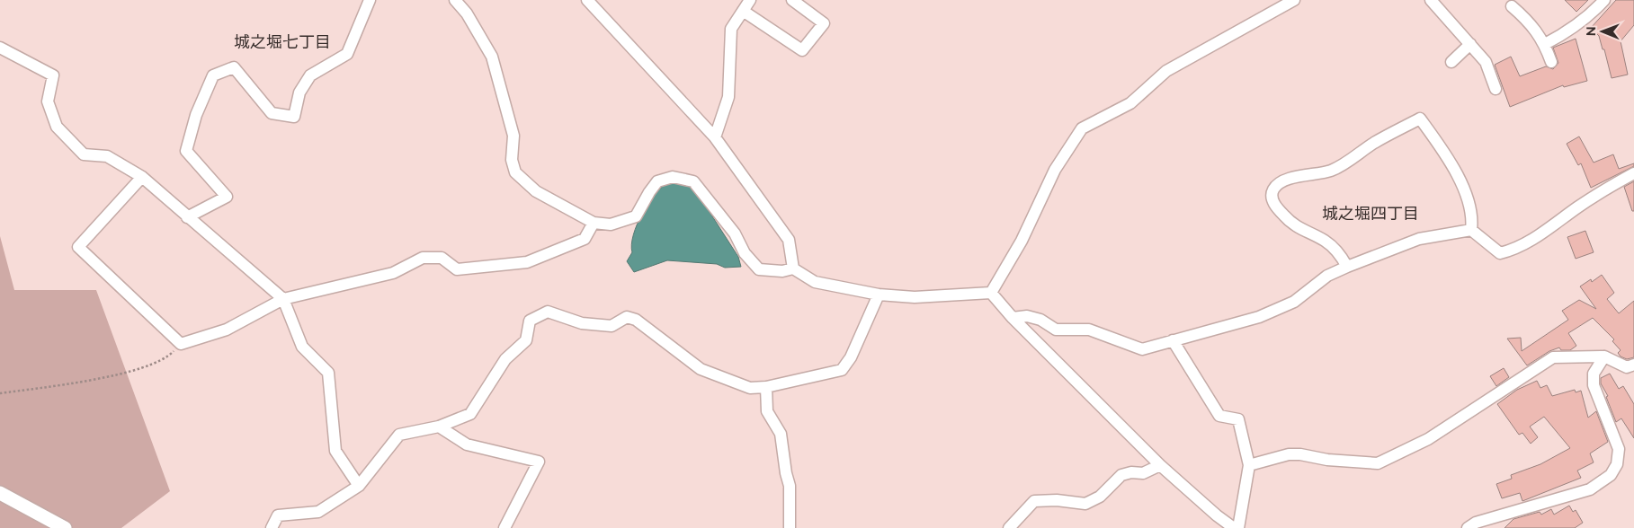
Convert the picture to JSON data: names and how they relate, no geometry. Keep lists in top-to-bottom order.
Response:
{
  "districts": ["城之堀七丁目", "城之堀四丁目"],
  "north": "left"
}
